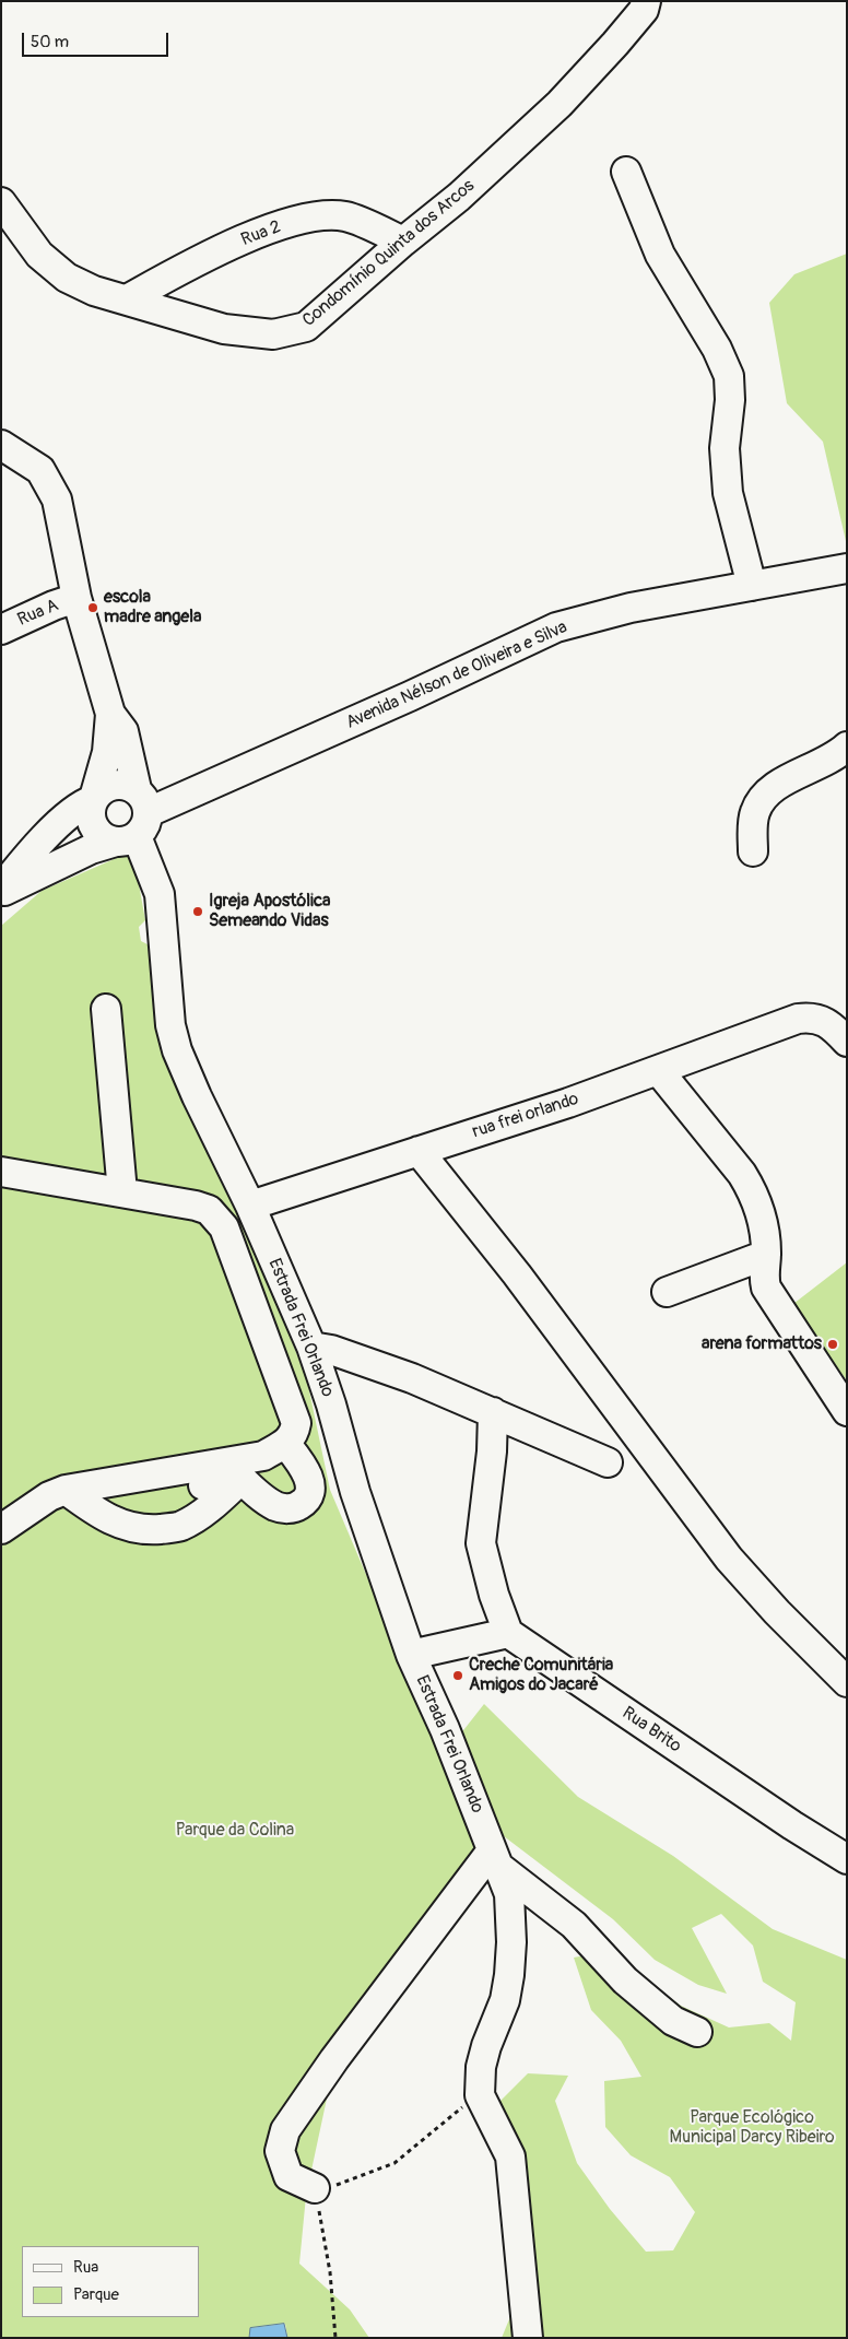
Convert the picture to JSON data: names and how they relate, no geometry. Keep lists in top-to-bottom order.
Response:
{
  "streets": {
    "street": [
      "Rua 2",
      "Condomínio Quinta dos Arcos",
      "Rua A",
      "Avenida Nélson de Oliveira e Silva",
      "rua frei orlando",
      "Estrada Frei Orlando",
      "Rua Brito"
    ]
  },
  "crossings": [
    ["Rua 2", "Condomínio Quinta dos Arcos"],
    ["Avenida Nélson de Oliveira e Silva", "Estrada Frei Orlando"],
    ["rua frei orlando", "Estrada Frei Orlando"]
  ],
  "parks": ["Parque da Colina", "Parque Ecológico Municipal Darcy Ribeiro"],
  "places": [
    "escola madre angela",
    "Igreja Apostólica Semeando Vidas",
    "arena formattos",
    "Creche Comunitária Amigos do Jacaré"
  ],
  "legend": ["Rua", "Parque"],
  "scale_bar": "50 m"
}
